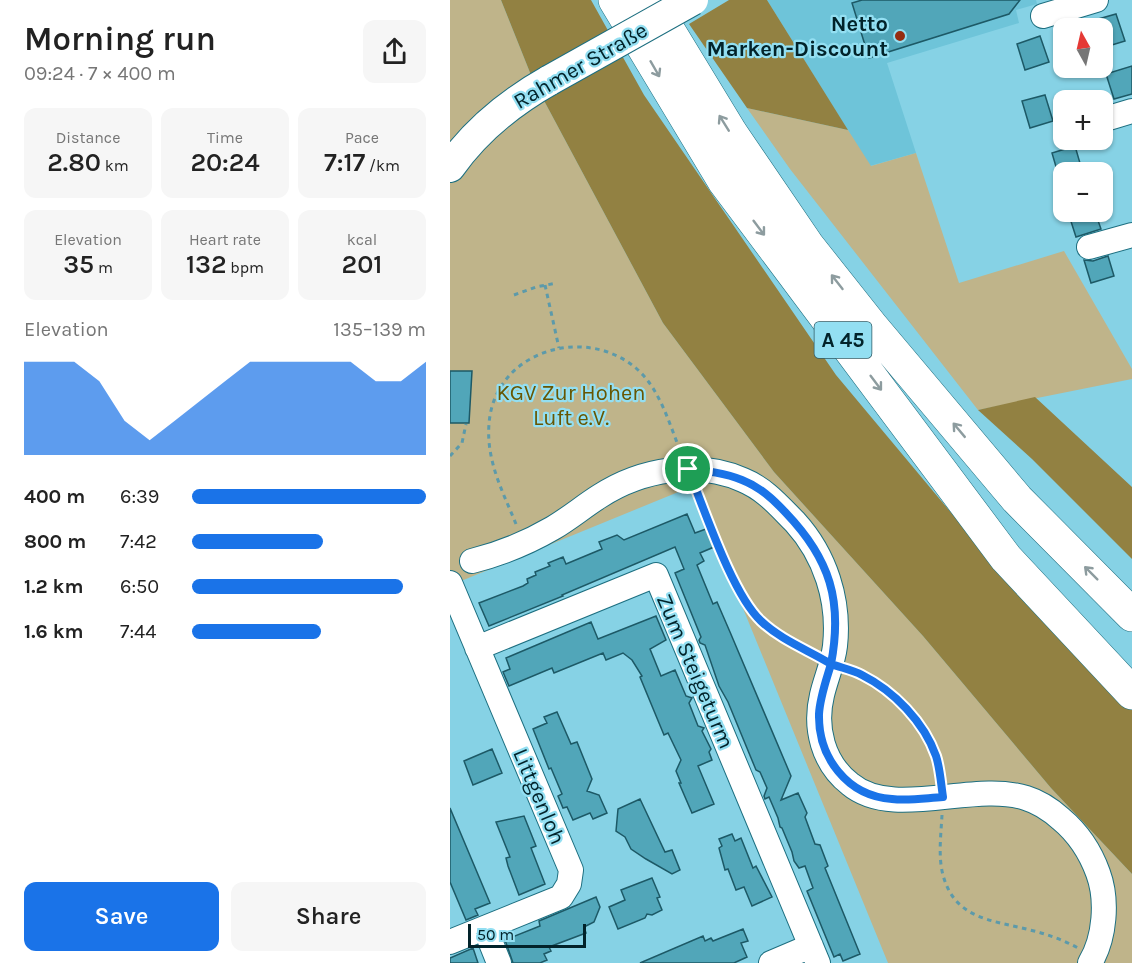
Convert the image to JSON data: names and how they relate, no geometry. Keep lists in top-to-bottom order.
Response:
{
  "streets": {
    "highway": ["A 45"],
    "main road": ["Rahmer Straße"],
    "street": ["Zum Steigeturm", "Littgenloh"]
  },
  "crossings": [
    ["Zum Steigeturm", "Littgenloh"]
  ],
  "parks": ["KGV Zur Hohen Luft e.V."],
  "places": ["Netto Marken-Discount"],
  "scale_bar": "50 m",
  "north": "top",
  "page": {
    "heading": ["Morning run", "09:24 · 7 × 400 m"],
    "map_buttons": ["+", "−"],
    "stats": [
      ["Distance", "2.80 km"],
      ["Time", "20:24"],
      ["Pace", "7:17 /km"],
      ["Elevation", "35 m"],
      ["Heart rate", "132 bpm"],
      ["kcal", "201"]
    ],
    "chart": ["Elevation", "135–139 m"],
    "list": [
      {
        "name": "400 m",
        "note": "6:39"
      },
      {
        "name": "800 m",
        "note": "7:42"
      },
      {
        "name": "1.2 km",
        "note": "6:50"
      },
      {
        "name": "1.6 km",
        "note": "7:44"
      }
    ],
    "buttons": ["Save", "Share"],
    "scale": "50 m"
  }
}
